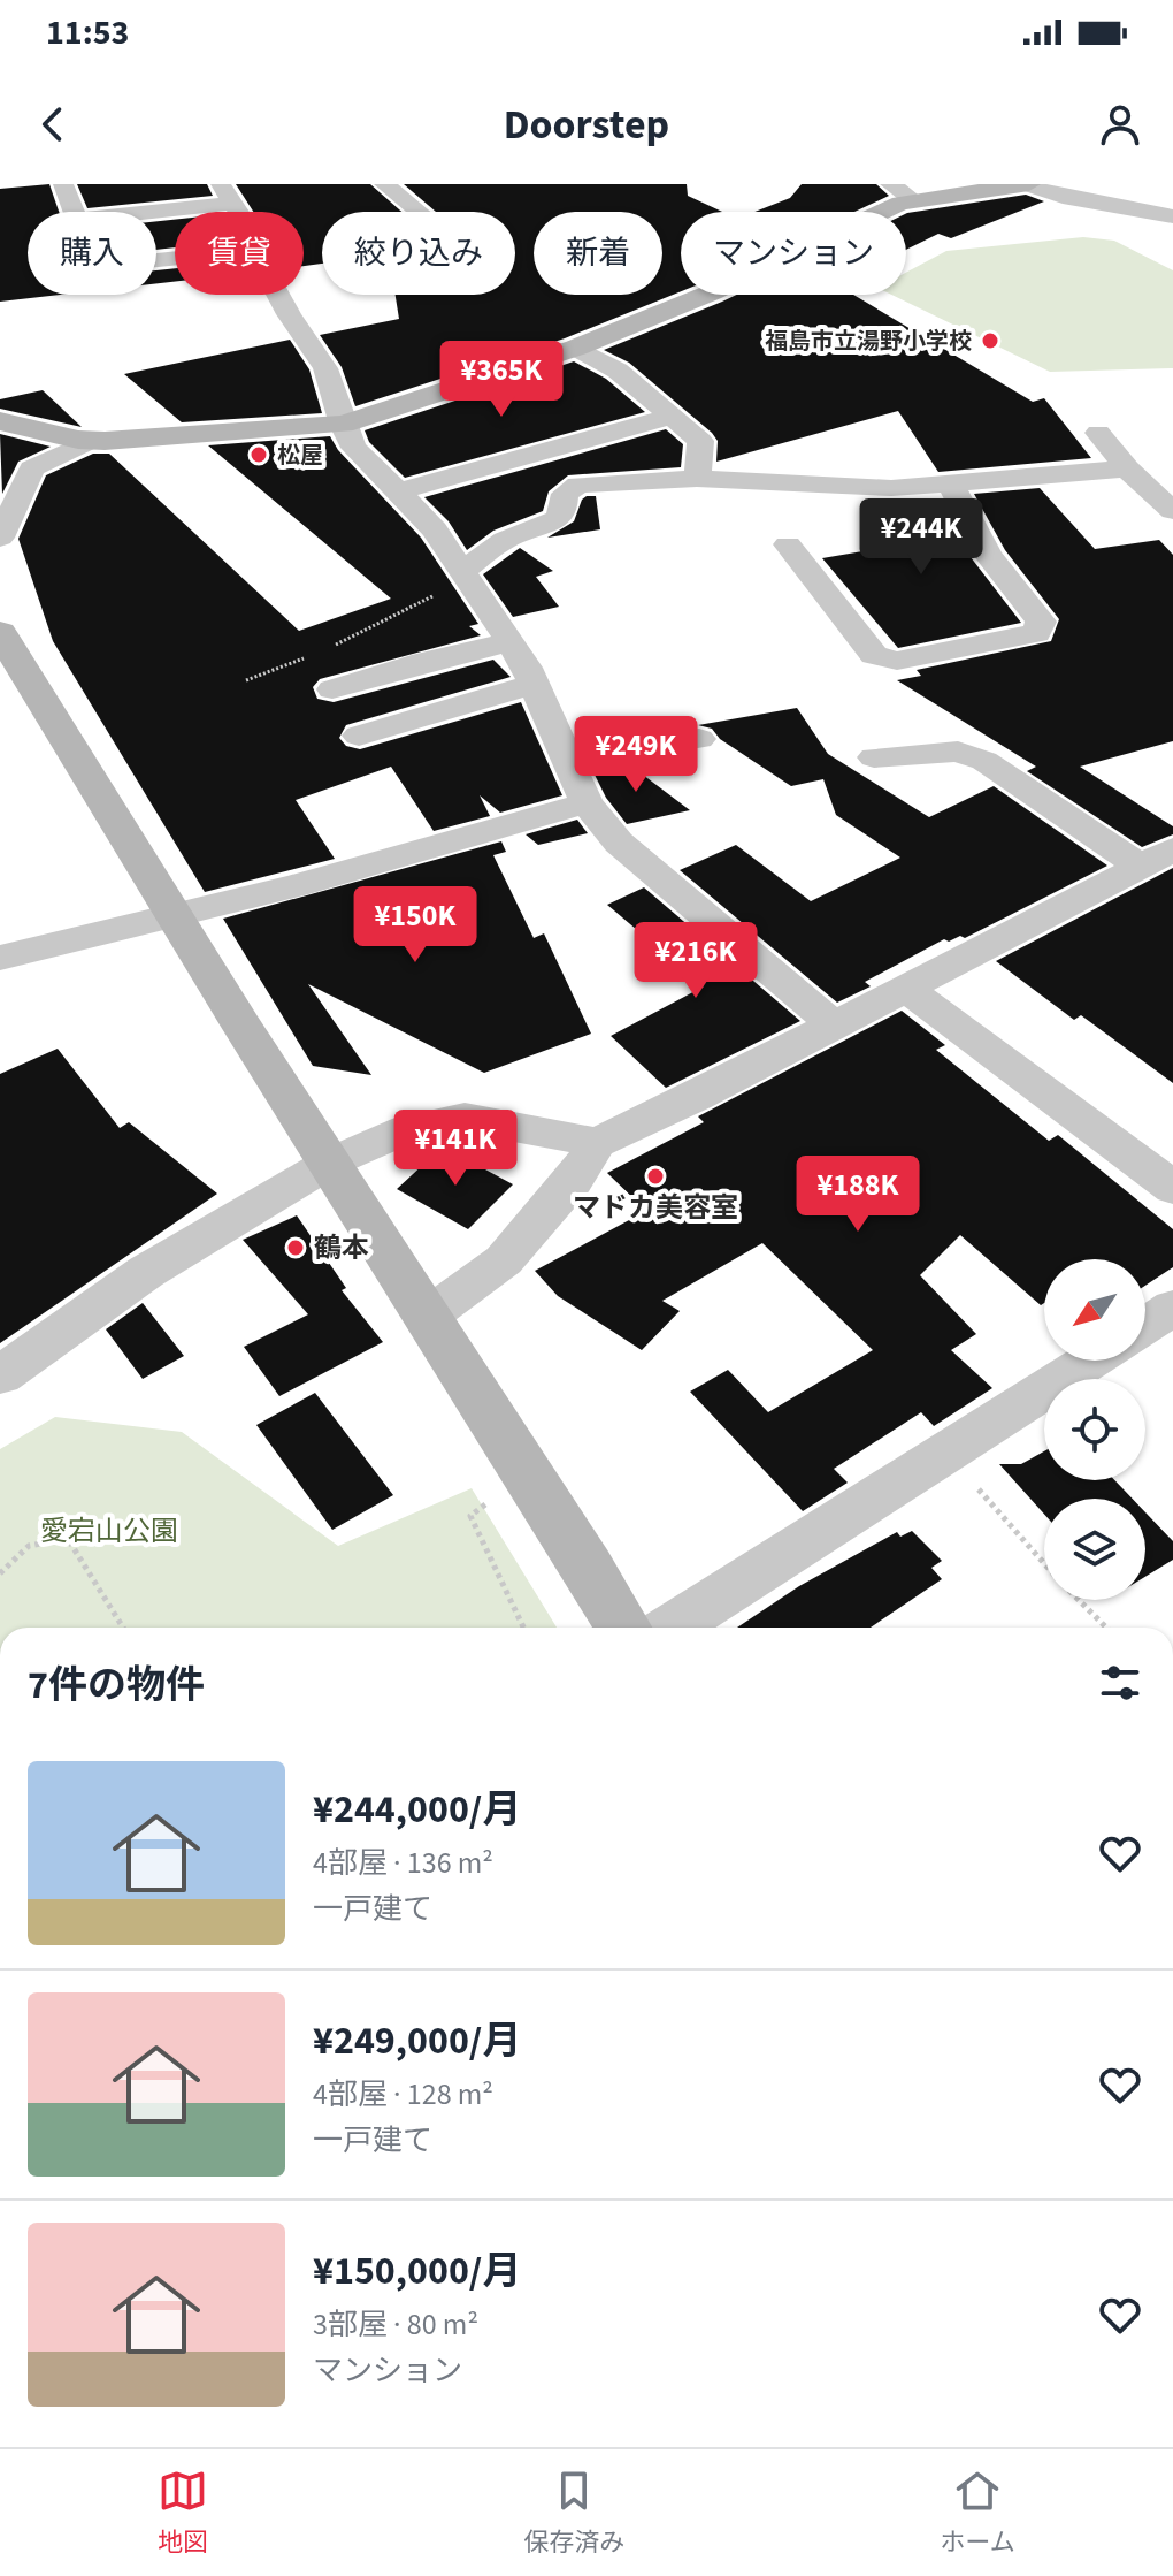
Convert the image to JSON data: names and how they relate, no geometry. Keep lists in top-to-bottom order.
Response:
{
  "parks": ["愛宕山公園"],
  "places": [
    "福島市立湯野小学校",
    "松屋",
    "マドカ美容室",
    "鶴本"
  ],
  "north": "bottom left",
  "page": {
    "status": "11:53",
    "header": "Doorstep",
    "chip": [
      "購入",
      "賃貸",
      "絞り込み",
      "新着",
      "マンション"
    ],
    "price": [
      "¥365K",
      "¥244K",
      "¥249K",
      "¥150K",
      "¥216K",
      "¥141K",
      "¥188K"
    ],
    "heading": "7件の物件",
    "list": [
      {
        "name": "¥244,000/月",
        "note": "4部屋 · 136 m² · 一戸建て"
      },
      {
        "name": "¥249,000/月",
        "note": "4部屋 · 128 m² · 一戸建て"
      },
      {
        "name": "¥150,000/月",
        "note": "3部屋 · 80 m² · マンション"
      }
    ],
    "tabs": ["地図", "保存済み", "ホーム"]
  }
}
